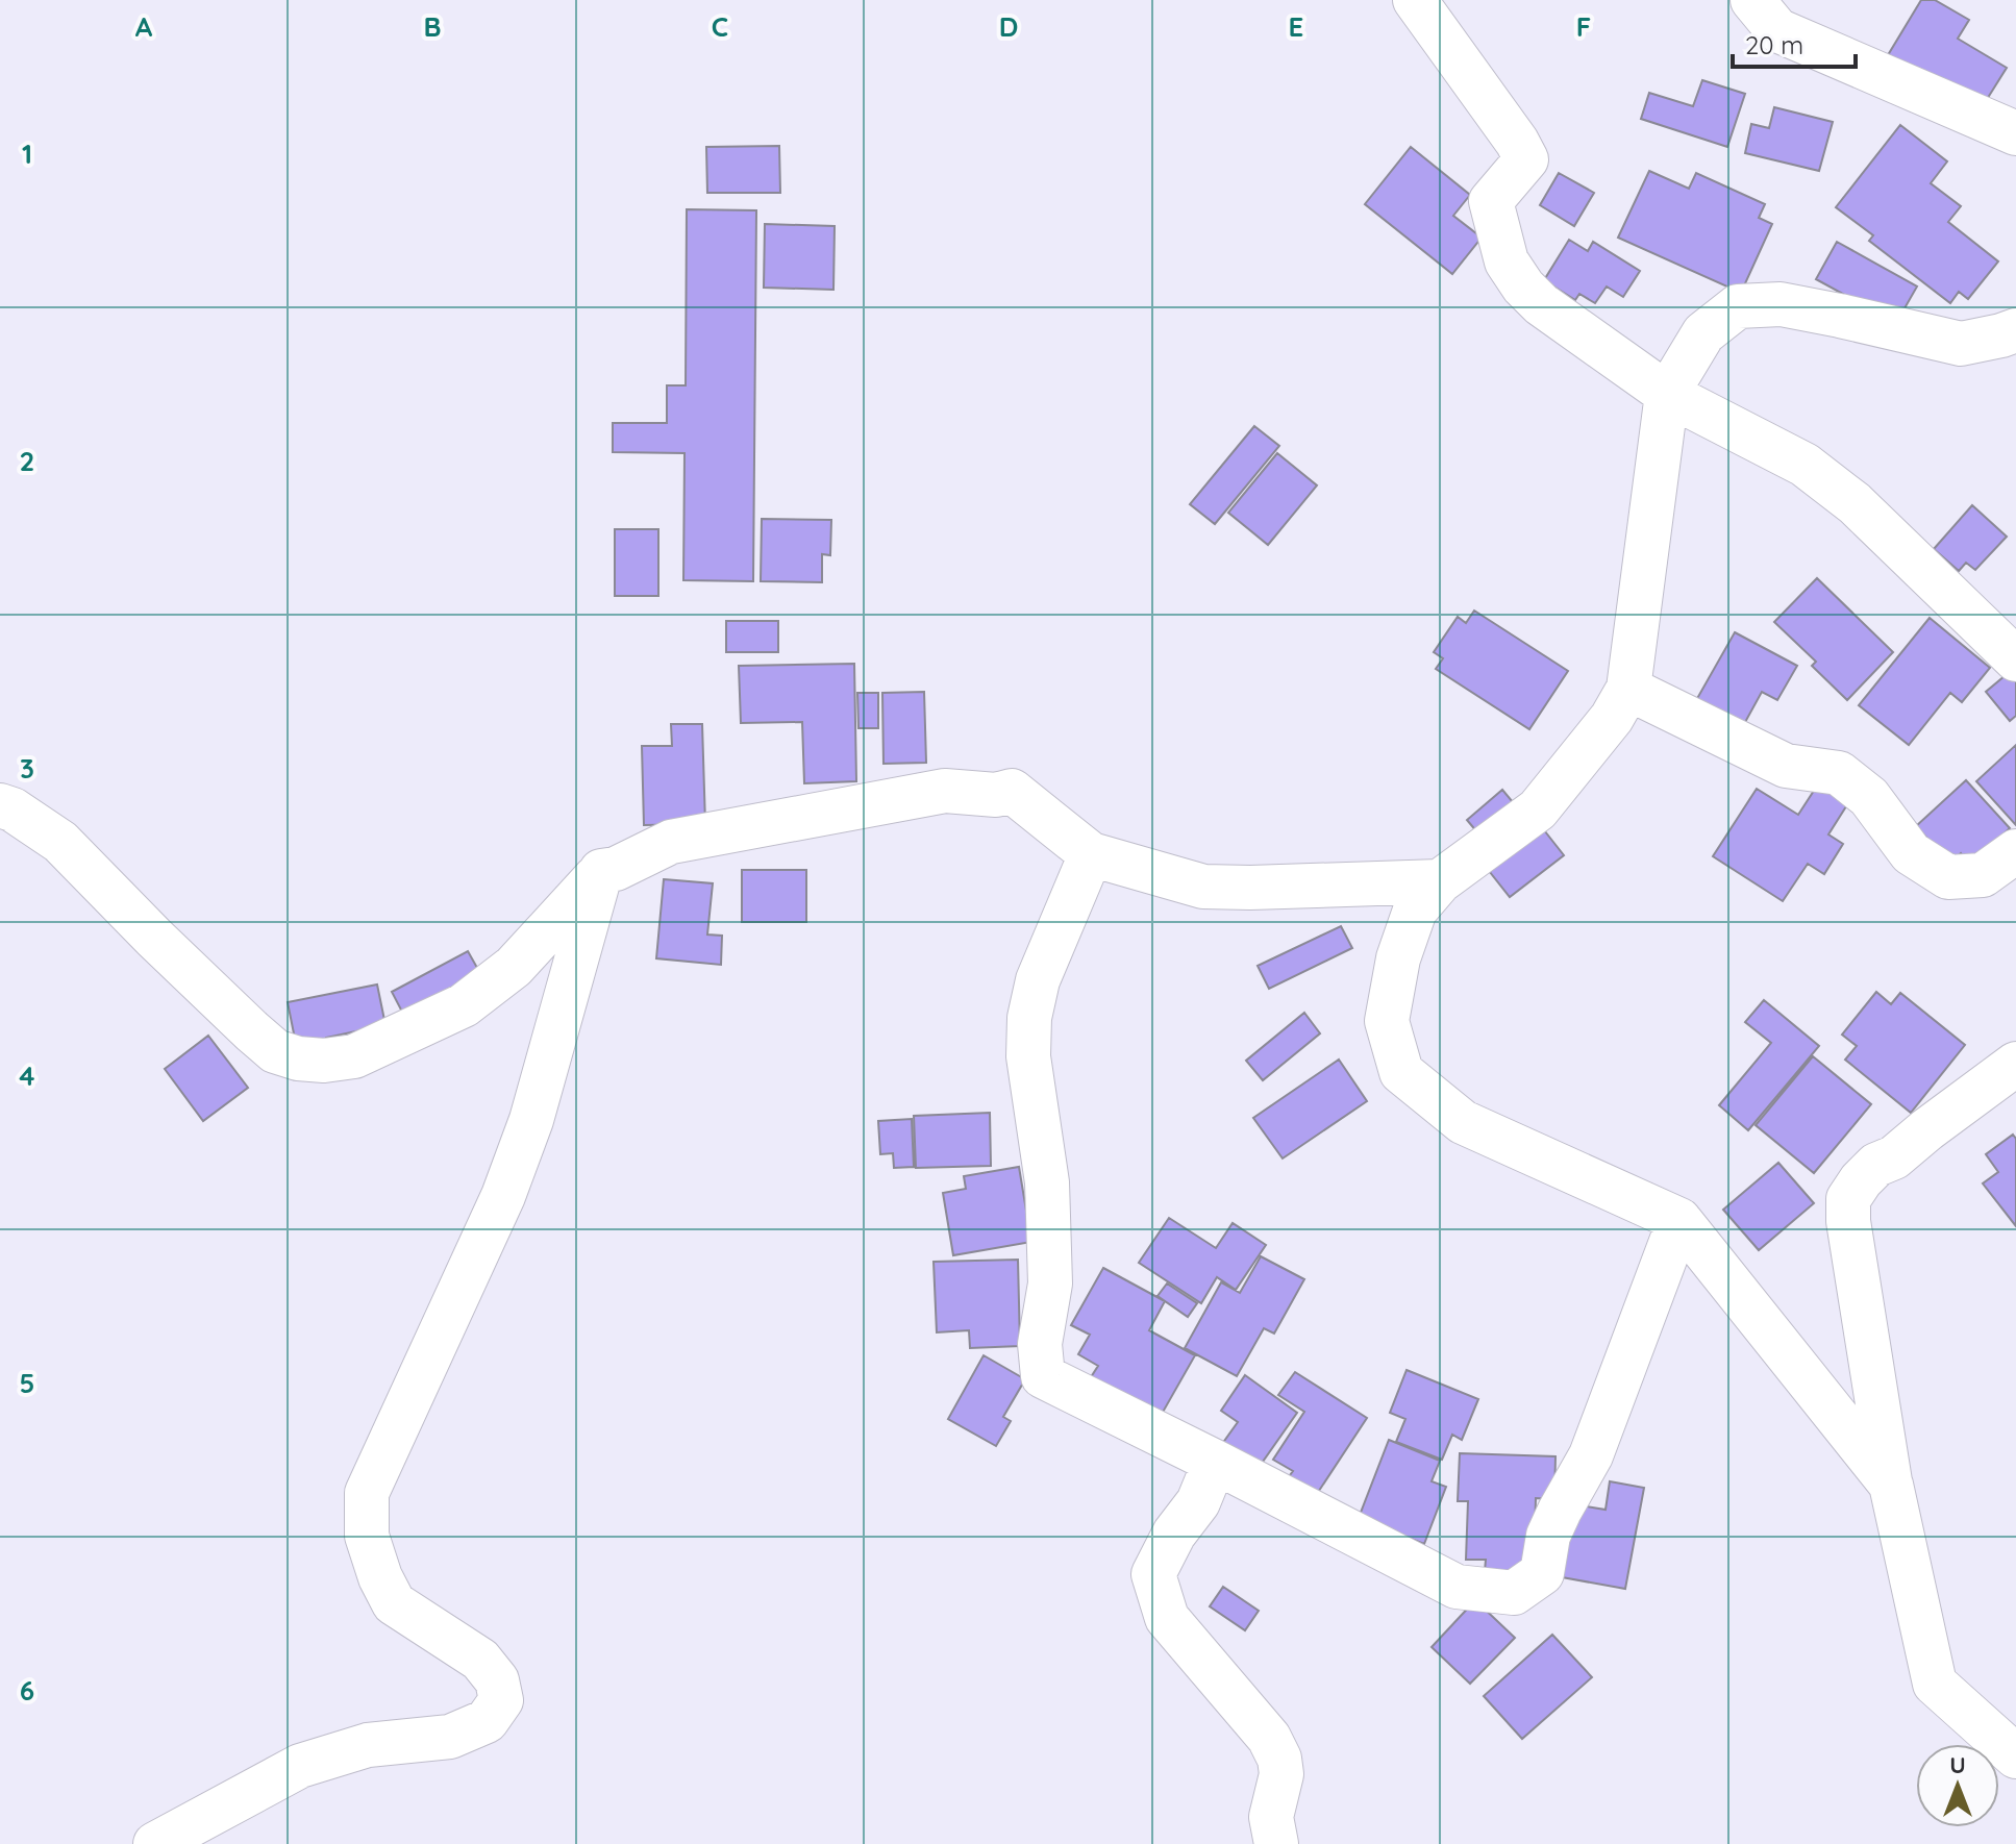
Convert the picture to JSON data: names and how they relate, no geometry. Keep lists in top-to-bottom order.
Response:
{
  "scale_bar": "20 m",
  "north": "top",
  "grid": {
    "columns": [
      "A",
      "B",
      "C",
      "D",
      "E",
      "F"
    ],
    "rows": [
      "1",
      "2",
      "3",
      "4",
      "5",
      "6"
    ]
  }
}
